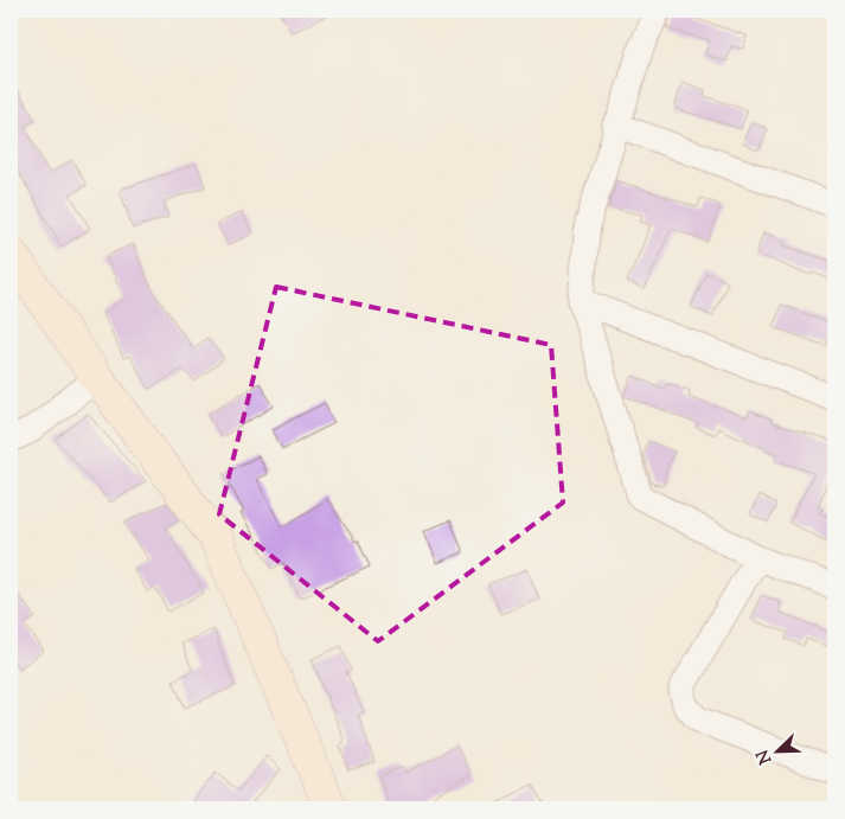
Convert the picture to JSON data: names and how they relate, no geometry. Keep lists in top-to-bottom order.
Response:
{
  "north": "bottom left"
}
